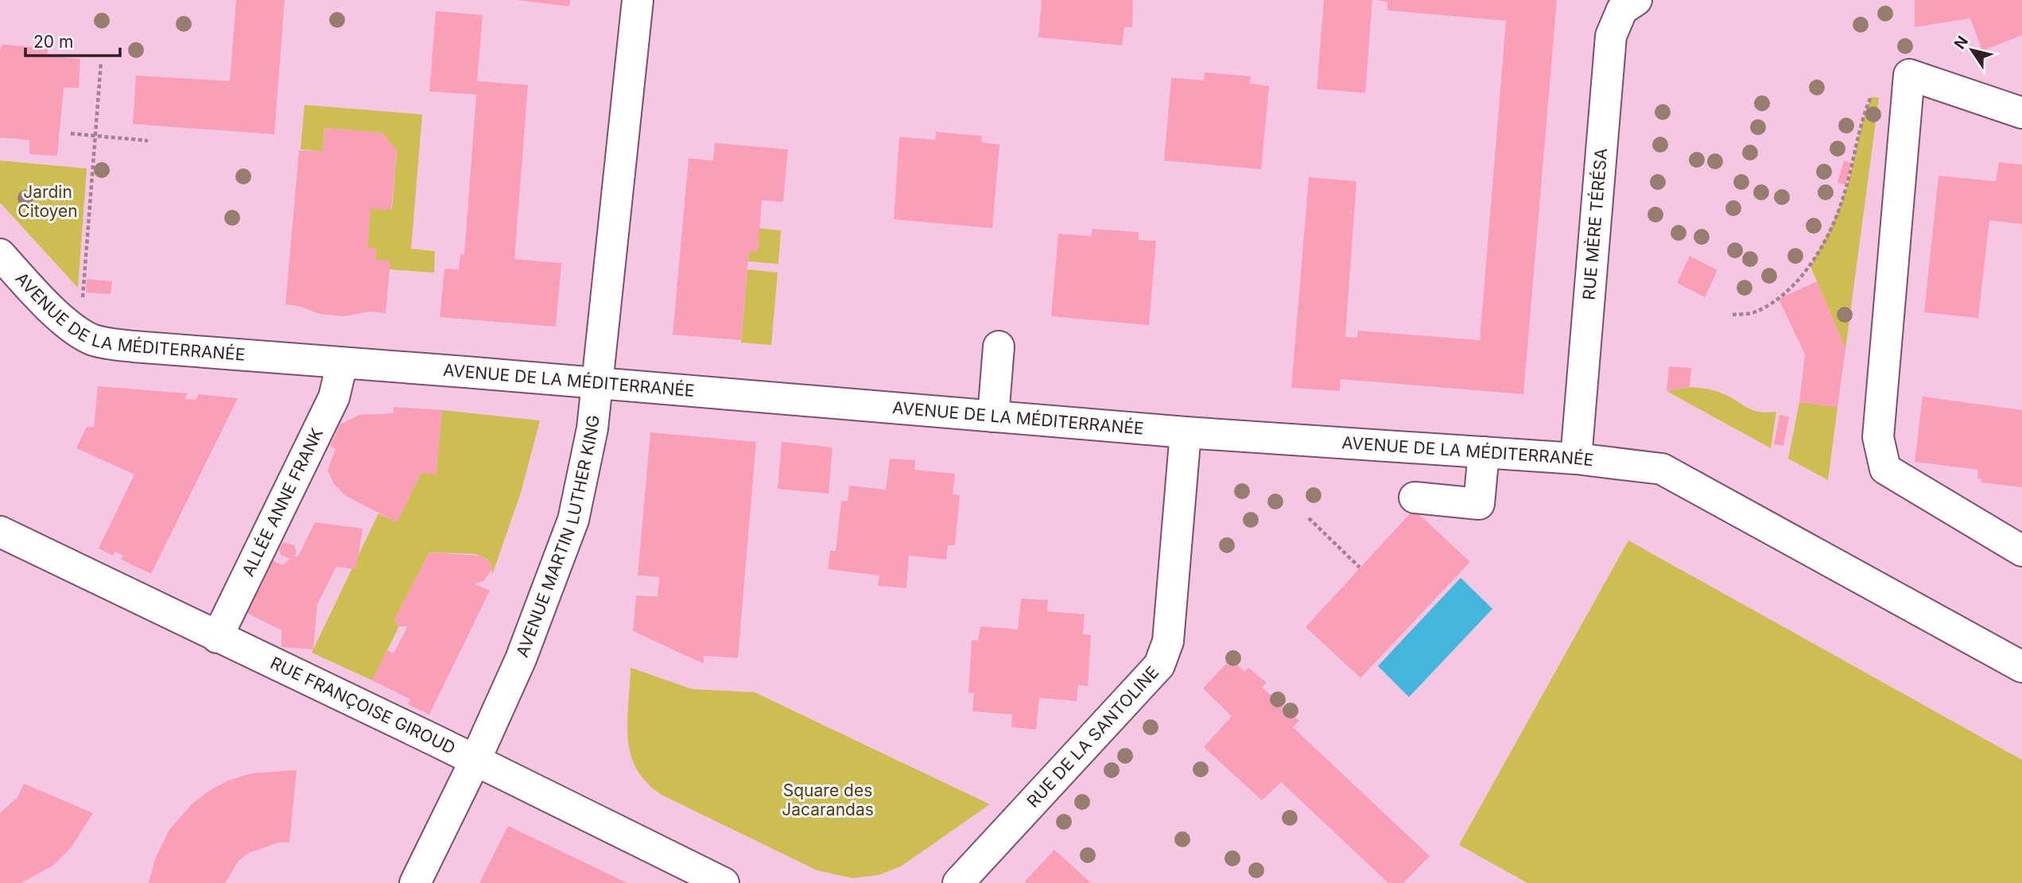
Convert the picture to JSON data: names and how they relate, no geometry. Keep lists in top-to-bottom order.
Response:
{
  "streets": {
    "street": [
      "RUE MÈRE TÉRÉSA",
      "AVENUE DE LA MÉDITERRANÉE",
      "ALLÉE ANNE FRANK",
      "AVENUE MARTIN LUTHER KING",
      "RUE FRANÇOISE GIROUD",
      "RUE DE LA SANTOLINE"
    ]
  },
  "crossings": [
    ["RUE MÈRE TÉRÉSA", "AVENUE DE LA MÉDITERRANÉE"],
    ["AVENUE DE LA MÉDITERRANÉE", "ALLÉE ANNE FRANK"],
    ["AVENUE DE LA MÉDITERRANÉE", "AVENUE MARTIN LUTHER KING"],
    ["AVENUE DE LA MÉDITERRANÉE", "RUE DE LA SANTOLINE"],
    ["ALLÉE ANNE FRANK", "RUE FRANÇOISE GIROUD"],
    ["AVENUE MARTIN LUTHER KING", "RUE FRANÇOISE GIROUD"]
  ],
  "parks": ["Jardin Citoyen", "Square des Jacarandas"],
  "scale_bar": "20 m",
  "north": "top left"
}
